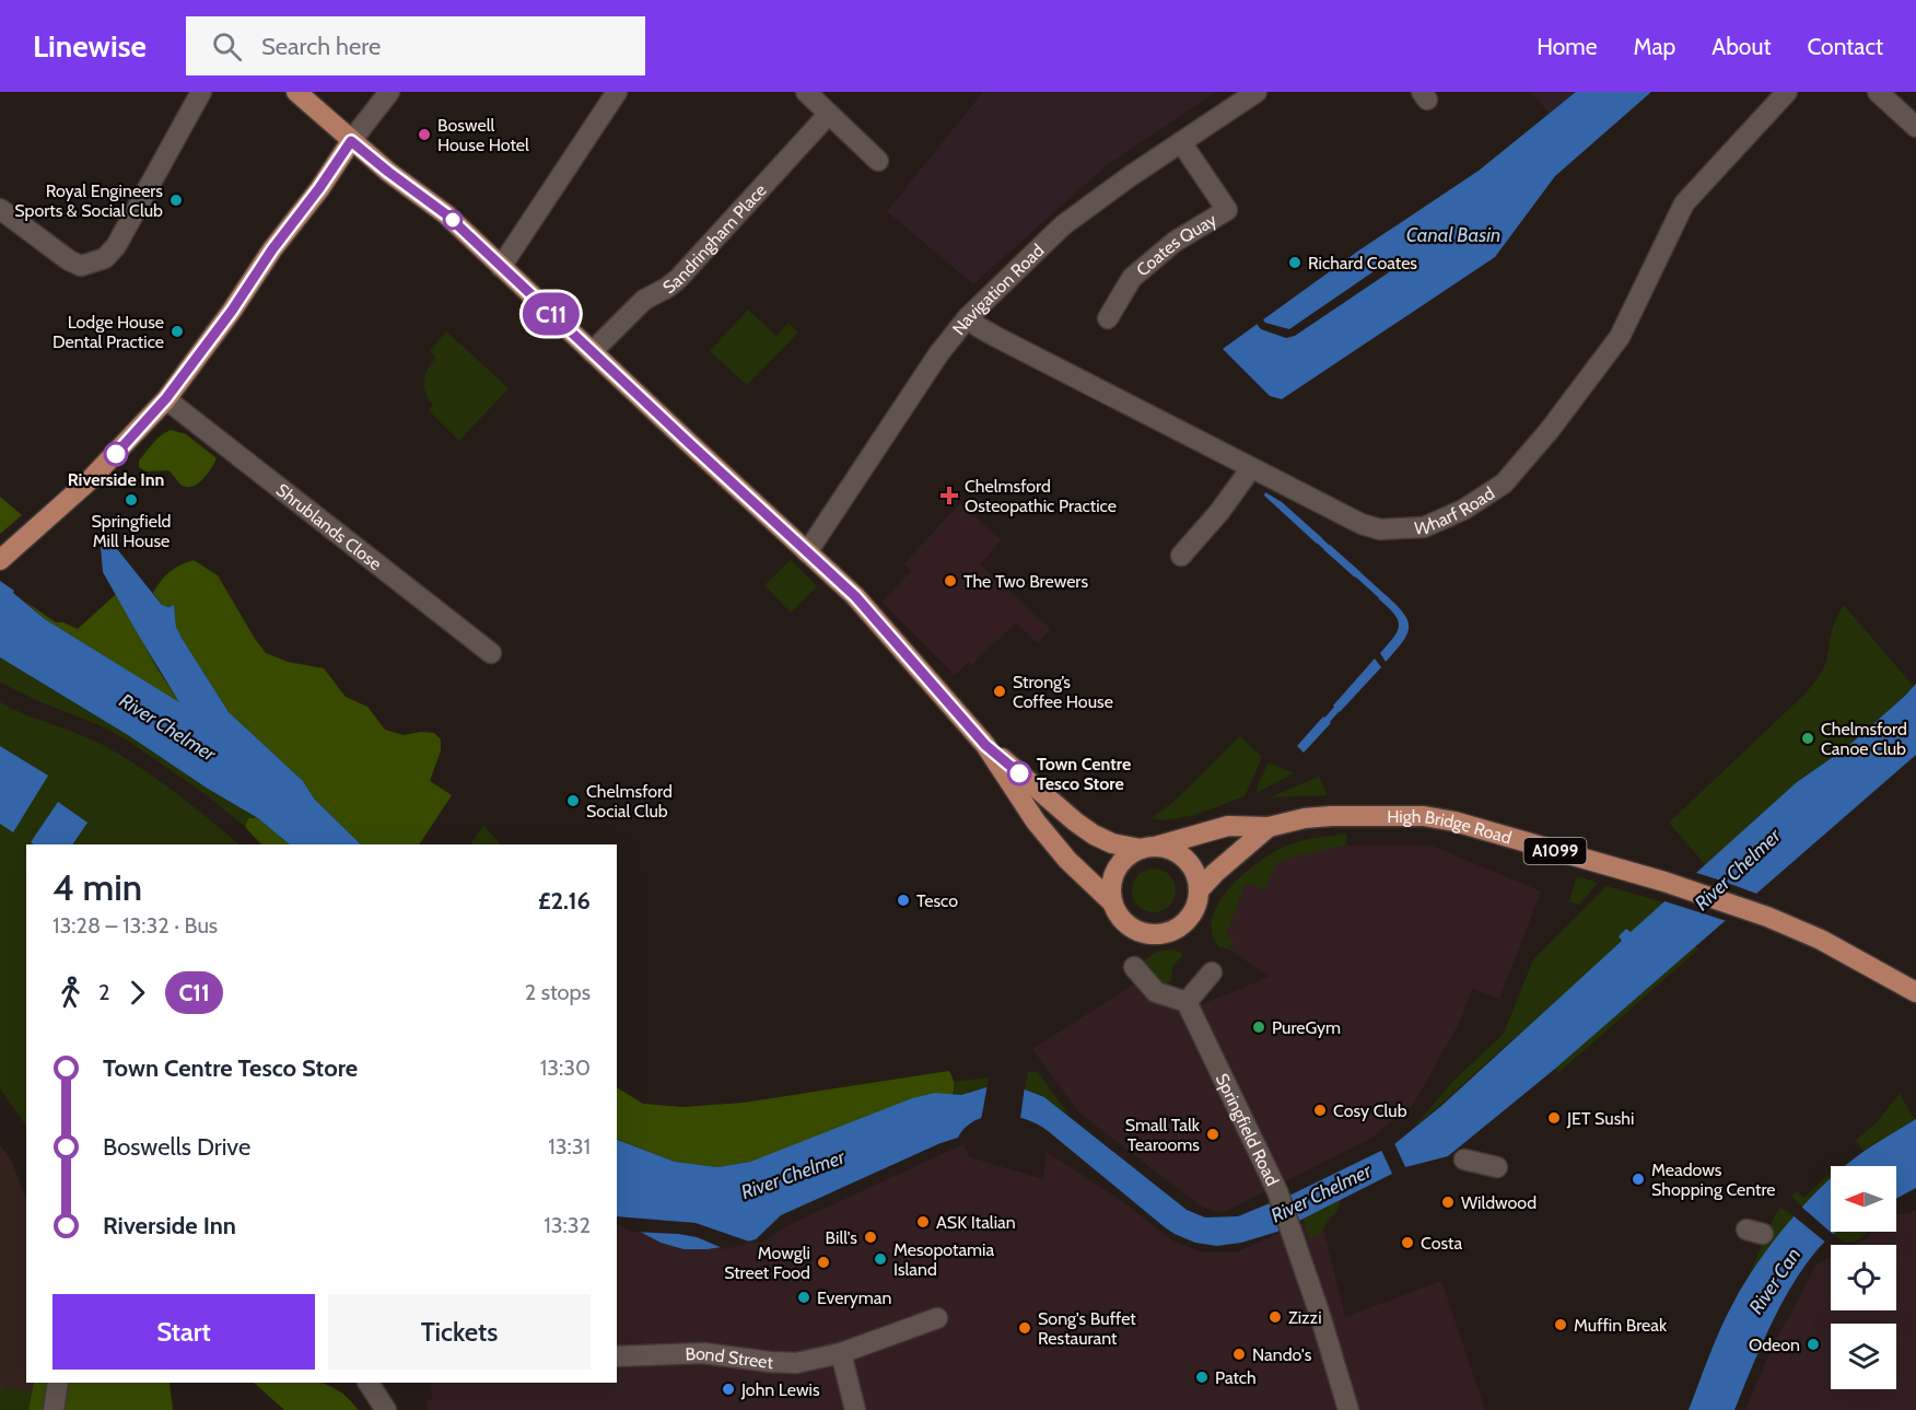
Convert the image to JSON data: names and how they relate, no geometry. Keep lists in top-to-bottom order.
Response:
{
  "streets": {
    "main road": ["High Bridge Road", "A1099"],
    "street": [
      "Sandringham Place",
      "Coates Quay",
      "Navigation Road",
      "Wharf Road",
      "Shrublands Close",
      "Springfield Road",
      "Bond Street"
    ]
  },
  "crossings": [
    ["Sandringham Place", "A1099"],
    ["Coates Quay", "Navigation Road"],
    ["Navigation Road", "Wharf Road"],
    ["Navigation Road", "A1099"],
    ["High Bridge Road", "A1099"]
  ],
  "water": ["Canal Basin", "River Chelmer", "River Can"],
  "places": {
    "other": [
      "Boswell House Hotel",
      "Royal Engineers Sports & Social Club",
      "Richard Coates",
      "Lodge House Dental Practice",
      "Riverside Inn",
      "Springfield Mill House",
      "The Two Brewers",
      "Strong’s Coffee House",
      "Chelmsford Canoe Club",
      "Town Centre Tesco Store",
      "Chelmsford Social Club",
      "Tesco",
      "PureGym",
      "Cosy Club",
      "JET Sushi",
      "Small Talk Tearooms",
      "Meadows Shopping Centre",
      "Wildwood",
      "ASK Italian",
      "Bill's",
      "Costa",
      "Mesopotamia Island",
      "Mowgli Street Food",
      "Everyman",
      "Zizzi",
      "Muffin Break",
      "Song's Buffet Restaurant",
      "Odeon",
      "Nando's",
      "Patch",
      "John Lewis"
    ],
    "health": ["Chelmsford Osteopathic Practice"]
  },
  "lines": ["bus line C11"],
  "north": "left",
  "page": {
    "header": "Linewise",
    "search": "Search here",
    "nav": [
      "Home",
      "Map",
      "About",
      "Contact"
    ],
    "on_map": "C11",
    "heading": ["4 min", "13:28 – 13:32 · Bus", "£2.16"],
    "legs": ["2", "C11", "2 stops"],
    "list": [
      {
        "name": "Town Centre Tesco Store",
        "value": "13:30"
      },
      {
        "name": "Boswells Drive",
        "value": "13:31"
      },
      {
        "name": "Riverside Inn",
        "value": "13:32"
      }
    ],
    "buttons": ["Start", "Tickets"]
  }
}
